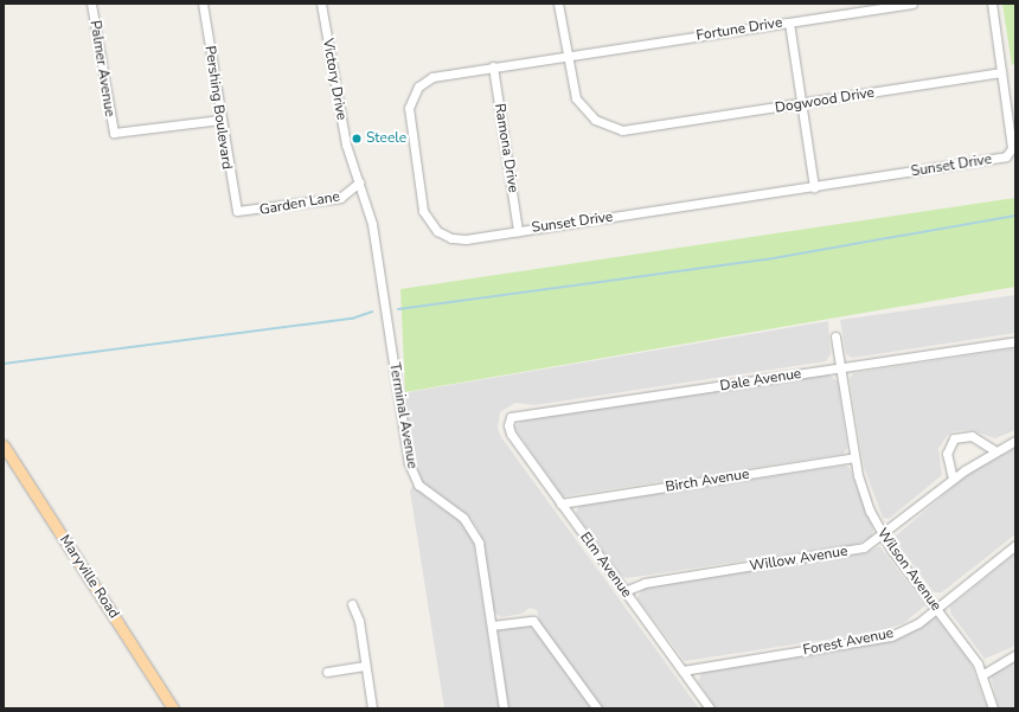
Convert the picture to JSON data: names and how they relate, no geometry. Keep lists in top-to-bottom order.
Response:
{
  "streets": {
    "main road": ["Maryville Road"],
    "street": [
      "Fortune Drive",
      "Palmer Avenue",
      "Victory Drive",
      "Dogwood Drive",
      "Pershing Boulevard",
      "Ramona Drive",
      "Sunset Drive",
      "Garden Lane",
      "Dale Avenue",
      "Terminal Avenue",
      "Birch Avenue",
      "Willow Avenue",
      "Elm Avenue",
      "Wilson Avenue",
      "Forest Avenue"
    ]
  },
  "crossings": [
    ["Fortune Drive", "Dogwood Drive"],
    ["Fortune Drive", "Sunset Drive"],
    ["Palmer Avenue", "Pershing Boulevard"],
    ["Victory Drive", "Garden Lane"],
    ["Victory Drive", "Terminal Avenue"],
    ["Dogwood Drive", "Sunset Drive"],
    ["Pershing Boulevard", "Garden Lane"],
    ["Ramona Drive", "Sunset Drive"],
    ["Garden Lane", "Terminal Avenue"],
    ["Dale Avenue", "Elm Avenue"],
    ["Dale Avenue", "Wilson Avenue"],
    ["Birch Avenue", "Elm Avenue"],
    ["Birch Avenue", "Wilson Avenue"],
    ["Willow Avenue", "Elm Avenue"],
    ["Willow Avenue", "Wilson Avenue"],
    ["Elm Avenue", "Forest Avenue"],
    ["Wilson Avenue", "Forest Avenue"]
  ],
  "places": ["Steele"]
}
